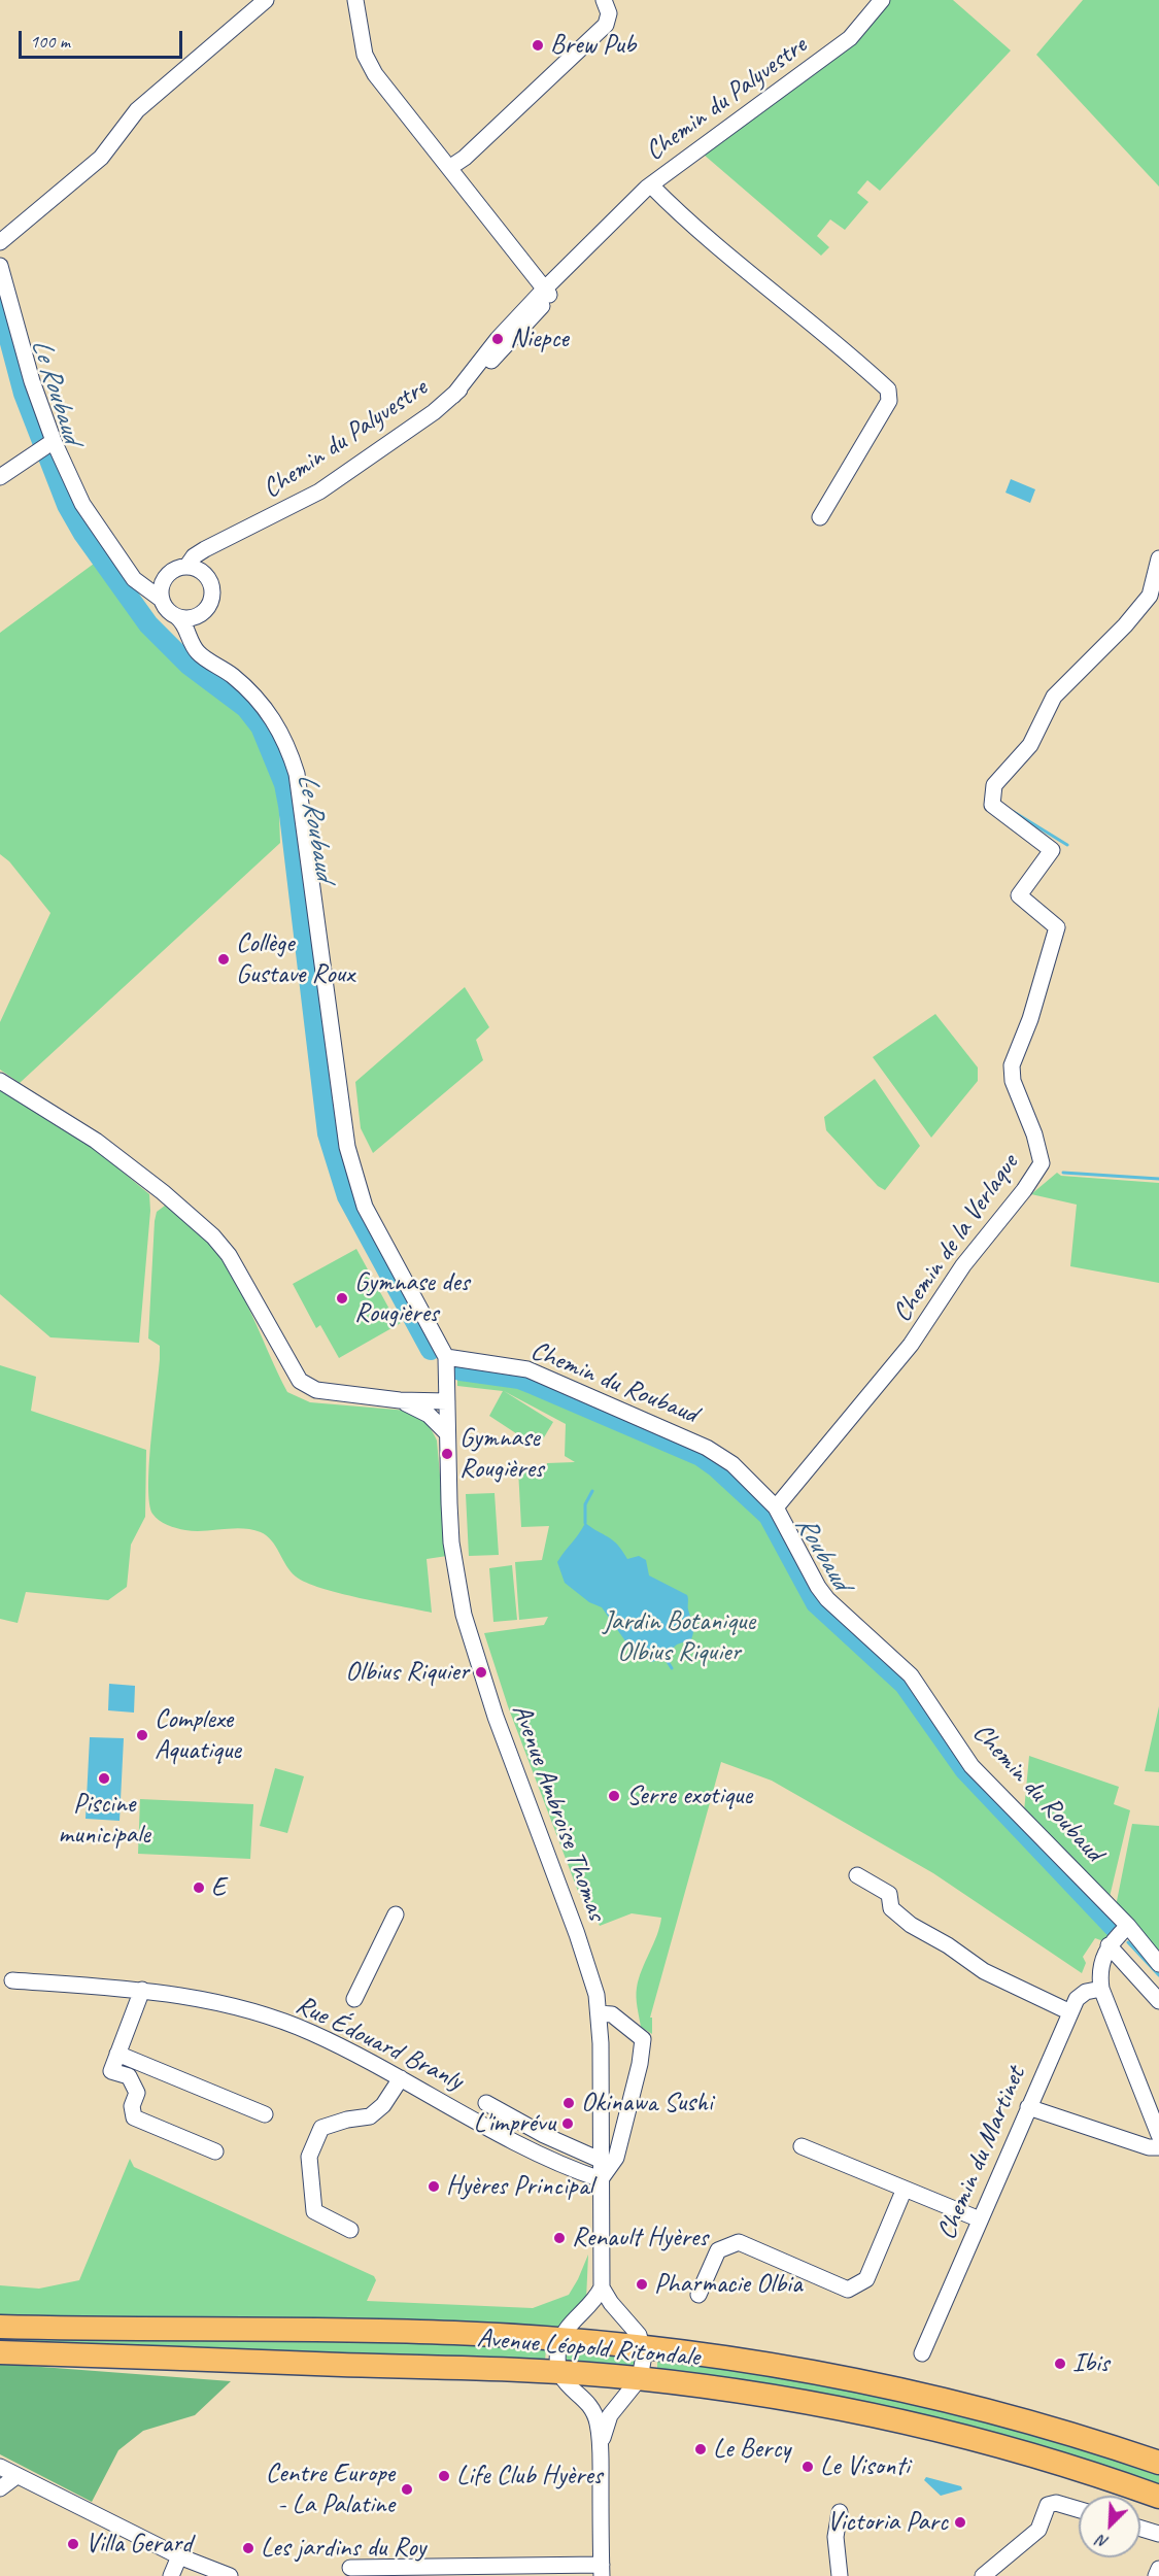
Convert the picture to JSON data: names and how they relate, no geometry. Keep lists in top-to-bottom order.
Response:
{
  "streets": {
    "highway": ["Avenue Léopold Ritondale"],
    "street": [
      "Chemin du Palyvestre",
      "Chemin de la Verlaque",
      "Chemin du Roubaud",
      "Avenue Ambroise Thomas",
      "Rue Édouard Branly",
      "Chemin du Martinet"
    ]
  },
  "crossings": [
    ["Chemin de la Verlaque", "Chemin du Roubaud"],
    ["Chemin du Roubaud", "Avenue Ambroise Thomas"],
    ["Avenue Ambroise Thomas", "Rue Édouard Branly"]
  ],
  "water": ["Le Roubaud", "Roubaud"],
  "parks": ["Jardin Botanique Olbius Riquier"],
  "places": [
    "Brew Pub",
    "Niepce",
    "Collège Gustave Roux",
    "Gymnase des Rougières",
    "Gymnase Rougières",
    "Olbius Riquier",
    "Complexe Aquatique",
    "Piscine municipale",
    "Serre exotique",
    "E",
    "Okinawa Sushi",
    "L'imprévu",
    "Hyères Principal",
    "Renault Hyères",
    "Pharmacie Olbia",
    "Ibis",
    "Le Bercy",
    "Le Visonti",
    "Life Club Hyères",
    "Centre Europe - La Palatine",
    "Victoria Parc",
    "Villa Gerard",
    "Les jardins du Roy"
  ],
  "scale_bar": "100 m",
  "north": "bottom left"
}
